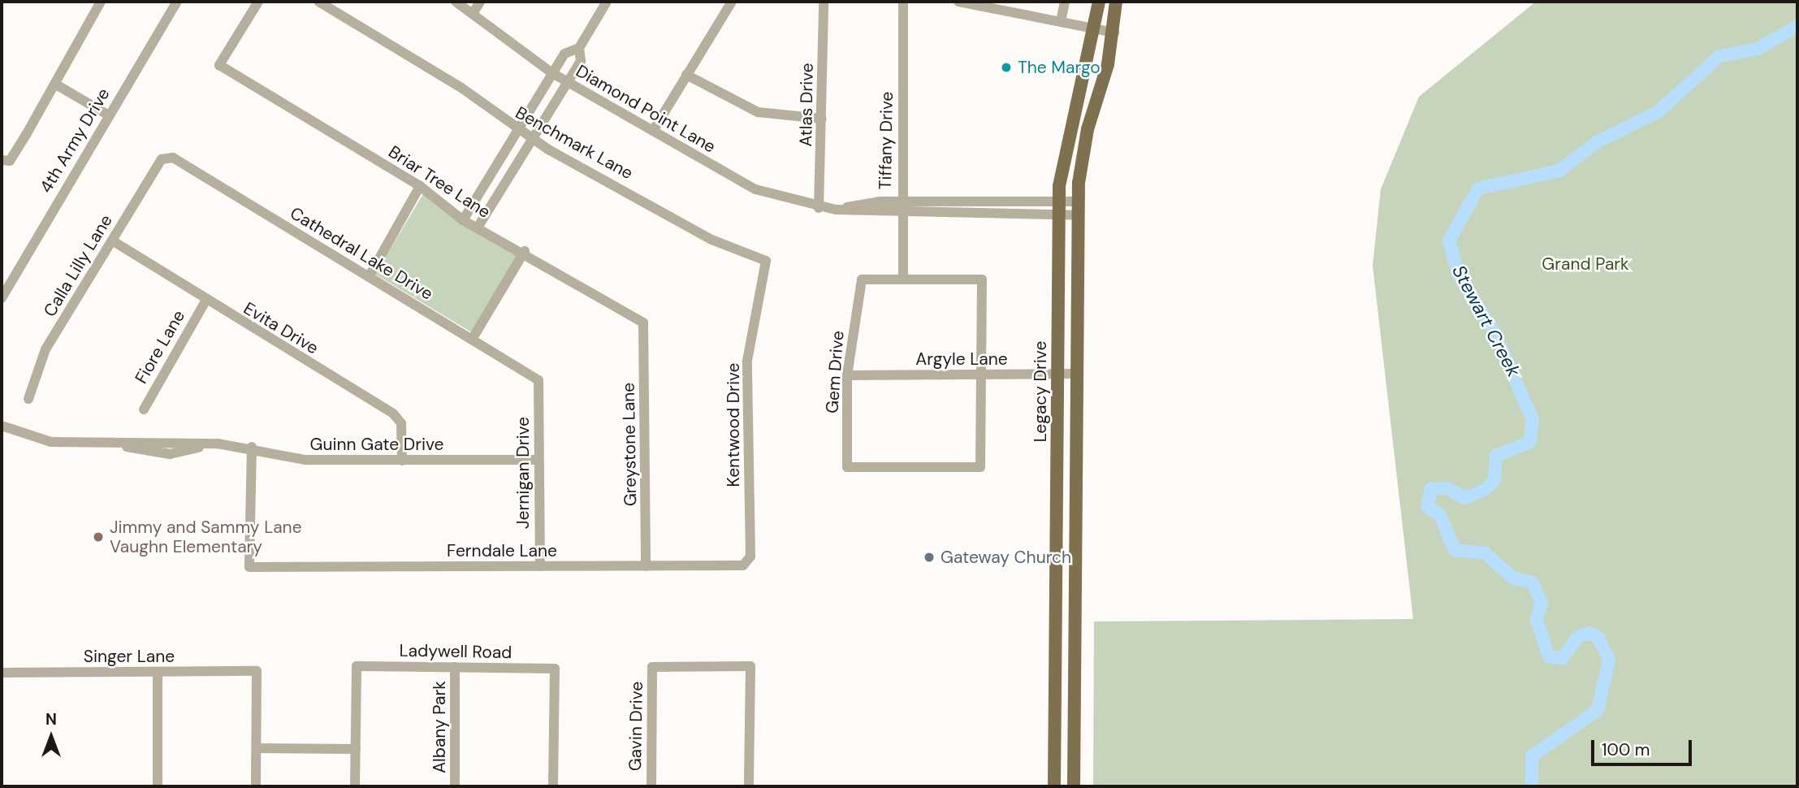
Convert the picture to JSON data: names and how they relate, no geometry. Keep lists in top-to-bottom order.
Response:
{
  "streets": {
    "main road": ["Legacy Drive"],
    "street": [
      "Atlas Drive",
      "Diamond Point Lane",
      "4th Army Drive",
      "Tiffany Drive",
      "Benchmark Lane",
      "Briar Tree Lane",
      "Cathedral Lake Drive",
      "Calla Lilly Lane",
      "Evita Drive",
      "Fiore Lane",
      "Argyle Lane",
      "Gem Drive",
      "Kentwood Drive",
      "Guinn Gate Drive",
      "Greystone Lane",
      "Jernigan Drive",
      "Ferndale Lane",
      "Ladywell Road",
      "Singer Lane",
      "Gavin Drive",
      "Albany Park"
    ]
  },
  "crossings": [
    ["Atlas Drive", "Diamond Point Lane"],
    ["Diamond Point Lane", "Tiffany Drive"],
    ["Diamond Point Lane", "Legacy Drive"],
    ["Tiffany Drive", "Gem Drive"],
    ["Benchmark Lane", "Kentwood Drive"],
    ["Briar Tree Lane", "Greystone Lane"],
    ["Cathedral Lake Drive", "Calla Lilly Lane"],
    ["Cathedral Lake Drive", "Jernigan Drive"],
    ["Calla Lilly Lane", "Evita Drive"],
    ["Evita Drive", "Fiore Lane"],
    ["Evita Drive", "Guinn Gate Drive"],
    ["Argyle Lane", "Gem Drive"],
    ["Argyle Lane", "Legacy Drive"],
    ["Kentwood Drive", "Ferndale Lane"],
    ["Guinn Gate Drive", "Jernigan Drive"],
    ["Guinn Gate Drive", "Ferndale Lane"],
    ["Greystone Lane", "Ferndale Lane"],
    ["Jernigan Drive", "Ferndale Lane"],
    ["Ladywell Road", "Albany Park"]
  ],
  "water": ["Stewart Creek"],
  "parks": ["Grand Park"],
  "places": ["The Margo", "Jimmy and Sammy Lane Vaughn Elementary", "Gateway Church"],
  "scale_bar": "100 m",
  "north": "top"
}
